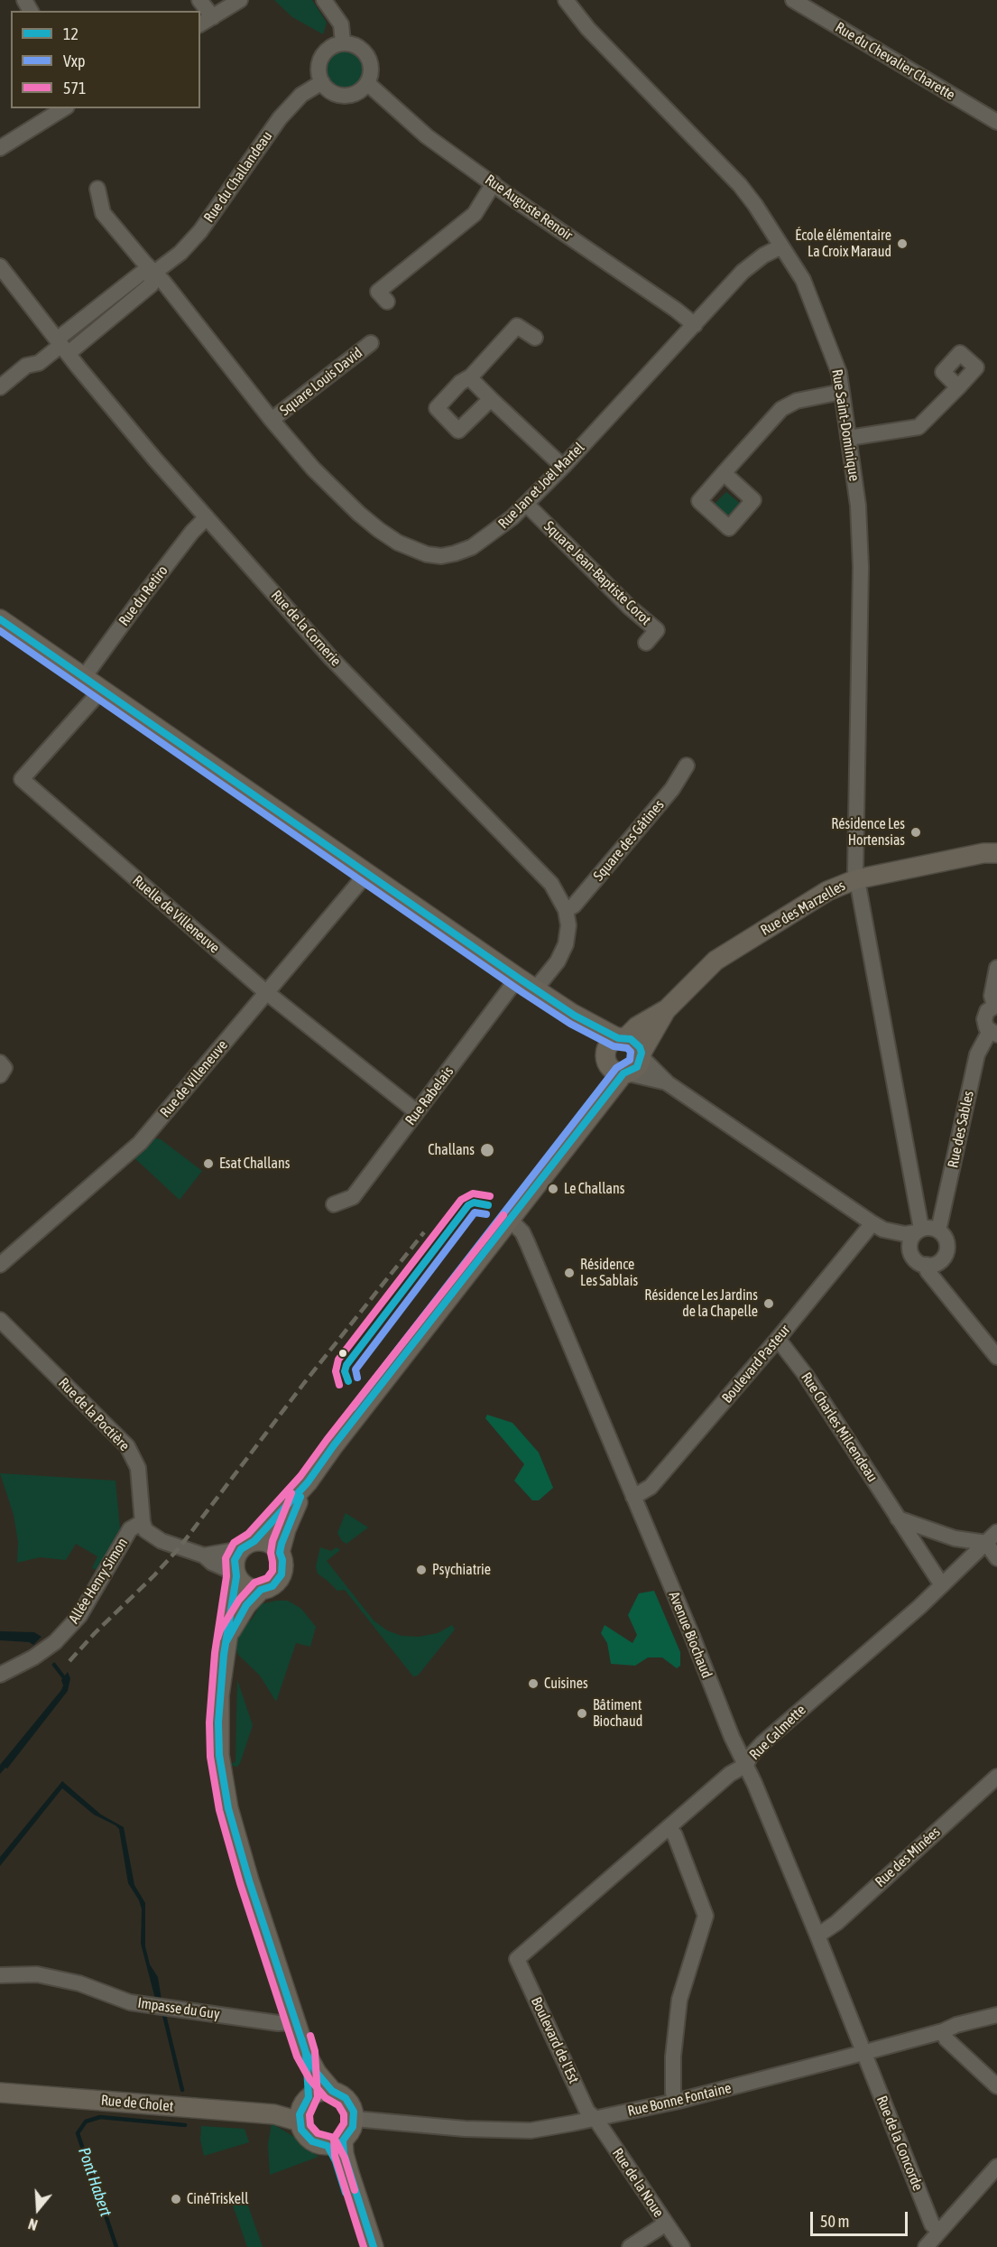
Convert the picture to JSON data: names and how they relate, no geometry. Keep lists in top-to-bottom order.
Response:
{
  "streets": {
    "main road": ["Rue des Marzelles", "Rue de Cholet"],
    "street": [
      "Rue du Chevalier Charette",
      "Rue du Challandeau",
      "Rue Auguste Renoir",
      "Square Louis David",
      "Rue Saint-Dominique",
      "Rue Jan et Joël Martel",
      "Square Jean-Baptiste Corot",
      "Rue du Retiro",
      "Rue de la Cornerie",
      "Square des Gâtines",
      "Ruelle de Villeneuve",
      "Rue de Villeneuve",
      "Rue Rabelais",
      "Rue des Sables",
      "Boulevard Pasteur",
      "Rue de la Poctière",
      "Rue Charles Milcendeau",
      "Allée Henry Simon",
      "Avenue Biochaud",
      "Rue Calmette",
      "Rue des Minées",
      "Impasse du Guy",
      "Boulevard de l'Est",
      "Rue Bonne Fontaine",
      "Rue de la Concorde",
      "Rue de la Noue"
    ]
  },
  "crossings": [
    ["Rue du Challandeau", "Rue Auguste Renoir"],
    ["Rue du Challandeau", "Rue Jan et Joël Martel"],
    ["Rue du Challandeau", "Rue de la Cornerie"],
    ["Rue Auguste Renoir", "Rue Jan et Joël Martel"],
    ["Square Louis David", "Rue Jan et Joël Martel"],
    ["Rue Saint-Dominique", "Rue Jan et Joël Martel"],
    ["Rue Saint-Dominique", "Rue des Marzelles"],
    ["Rue Saint-Dominique", "Rue des Sables"],
    ["Rue Jan et Joël Martel", "Square Jean-Baptiste Corot"],
    ["Rue du Retiro", "Rue de la Cornerie"],
    ["Rue de la Cornerie", "Square des Gâtines"],
    ["Ruelle de Villeneuve", "Rue de Villeneuve"],
    ["Ruelle de Villeneuve", "Rue Rabelais"],
    ["Boulevard Pasteur", "Rue Charles Milcendeau"],
    ["Boulevard Pasteur", "Avenue Biochaud"],
    ["Rue de la Poctière", "Allée Henry Simon"],
    ["Rue Charles Milcendeau", "Rue Calmette"],
    ["Avenue Biochaud", "Rue Calmette"],
    ["Avenue Biochaud", "Rue des Minées"],
    ["Avenue Biochaud", "Rue Bonne Fontaine"],
    ["Avenue Biochaud", "Rue de la Concorde"],
    ["Rue Calmette", "Boulevard de l'Est"],
    ["Boulevard de l'Est", "Rue Bonne Fontaine"],
    ["Boulevard de l'Est", "Rue de la Noue"],
    ["Rue Bonne Fontaine", "Rue de Cholet"],
    ["Rue Bonne Fontaine", "Rue de la Concorde"],
    ["Rue Bonne Fontaine", "Rue de la Noue"]
  ],
  "water": ["Pont Habert"],
  "places": [
    "École élémentaire La Croix Maraud",
    "Résidence Les Hortensias",
    "Challans",
    "Esat Challans",
    "Le Challans",
    "Résidence Les Sablais",
    "Résidence Les Jardins de la Chapelle",
    "Psychiatrie",
    "Cuisines",
    "Bâtiment Biochaud",
    "CinéTriskell"
  ],
  "lines": ["transit line 12", "transit line Vxp", "transit line 571"],
  "legend": ["12", "Vxp", "571"],
  "scale_bar": "50 m",
  "north": "bottom"
}
